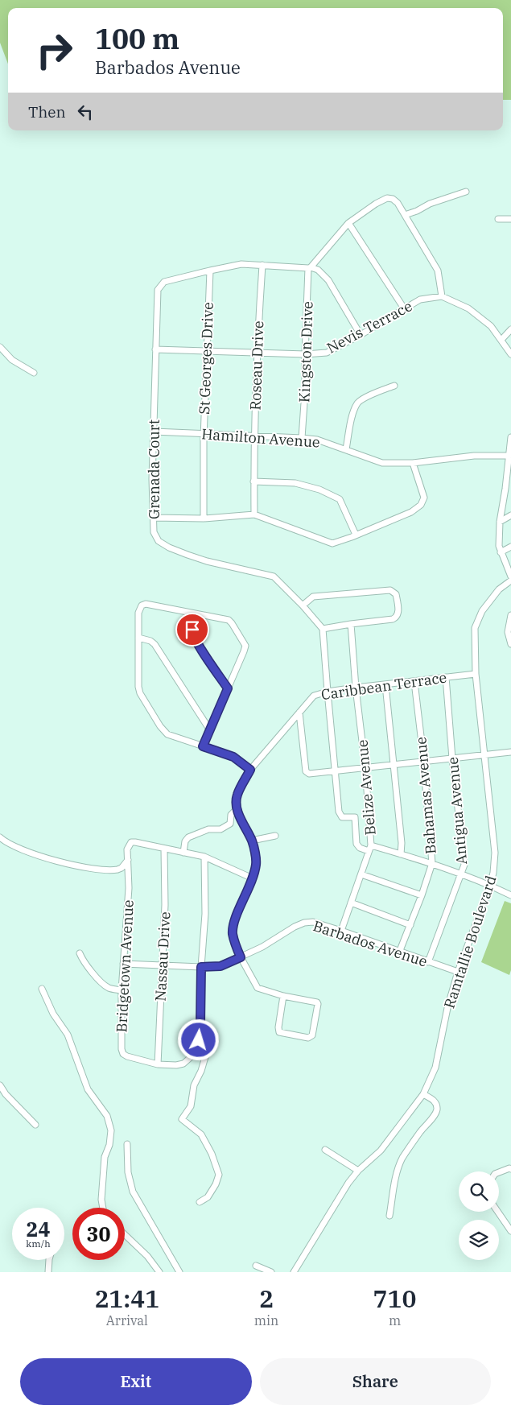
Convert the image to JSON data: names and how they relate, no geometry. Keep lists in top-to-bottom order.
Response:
{
  "streets": {
    "street": [
      "Nevis Terrace",
      "Kingston Drive",
      "St Georges Drive",
      "Roseau Drive",
      "Hamilton Avenue",
      "Grenada Court",
      "Caribbean Terrace",
      "Belize Avenue",
      "Bahamas Avenue",
      "Antigua Avenue",
      "Ramtallie Boulevard",
      "Barbados Avenue",
      "Nassau Drive",
      "Bridgetown Avenue"
    ]
  },
  "crossings": [
    ["Nevis Terrace", "Kingston Drive"],
    ["Nevis Terrace", "St Georges Drive"],
    ["Nevis Terrace", "Roseau Drive"],
    ["Nevis Terrace", "Grenada Court"],
    ["Kingston Drive", "Hamilton Avenue"],
    ["Kingston Drive", "Grenada Court"],
    ["St Georges Drive", "Hamilton Avenue"],
    ["St Georges Drive", "Grenada Court"],
    ["Roseau Drive", "Hamilton Avenue"],
    ["Roseau Drive", "Grenada Court"],
    ["Hamilton Avenue", "Grenada Court"],
    ["Caribbean Terrace", "Belize Avenue"],
    ["Caribbean Terrace", "Bahamas Avenue"],
    ["Caribbean Terrace", "Antigua Avenue"],
    ["Caribbean Terrace", "Ramtallie Boulevard"],
    ["Caribbean Terrace", "Barbados Avenue"],
    ["Belize Avenue", "Barbados Avenue"],
    ["Bahamas Avenue", "Barbados Avenue"],
    ["Antigua Avenue", "Barbados Avenue"],
    ["Ramtallie Boulevard", "Barbados Avenue"],
    ["Barbados Avenue", "Nassau Drive"],
    ["Barbados Avenue", "Bridgetown Avenue"],
    ["Nassau Drive", "Bridgetown Avenue"]
  ],
  "page": {
    "turn": ["100 m", "Barbados Avenue"],
    "then": "Then",
    "speed": "24 km/h",
    "limit": "30",
    "eta": [
      "21:41",
      "Arrival",
      "2",
      "min",
      "710",
      "m"
    ],
    "buttons": ["Exit", "Share"]
  }
}
